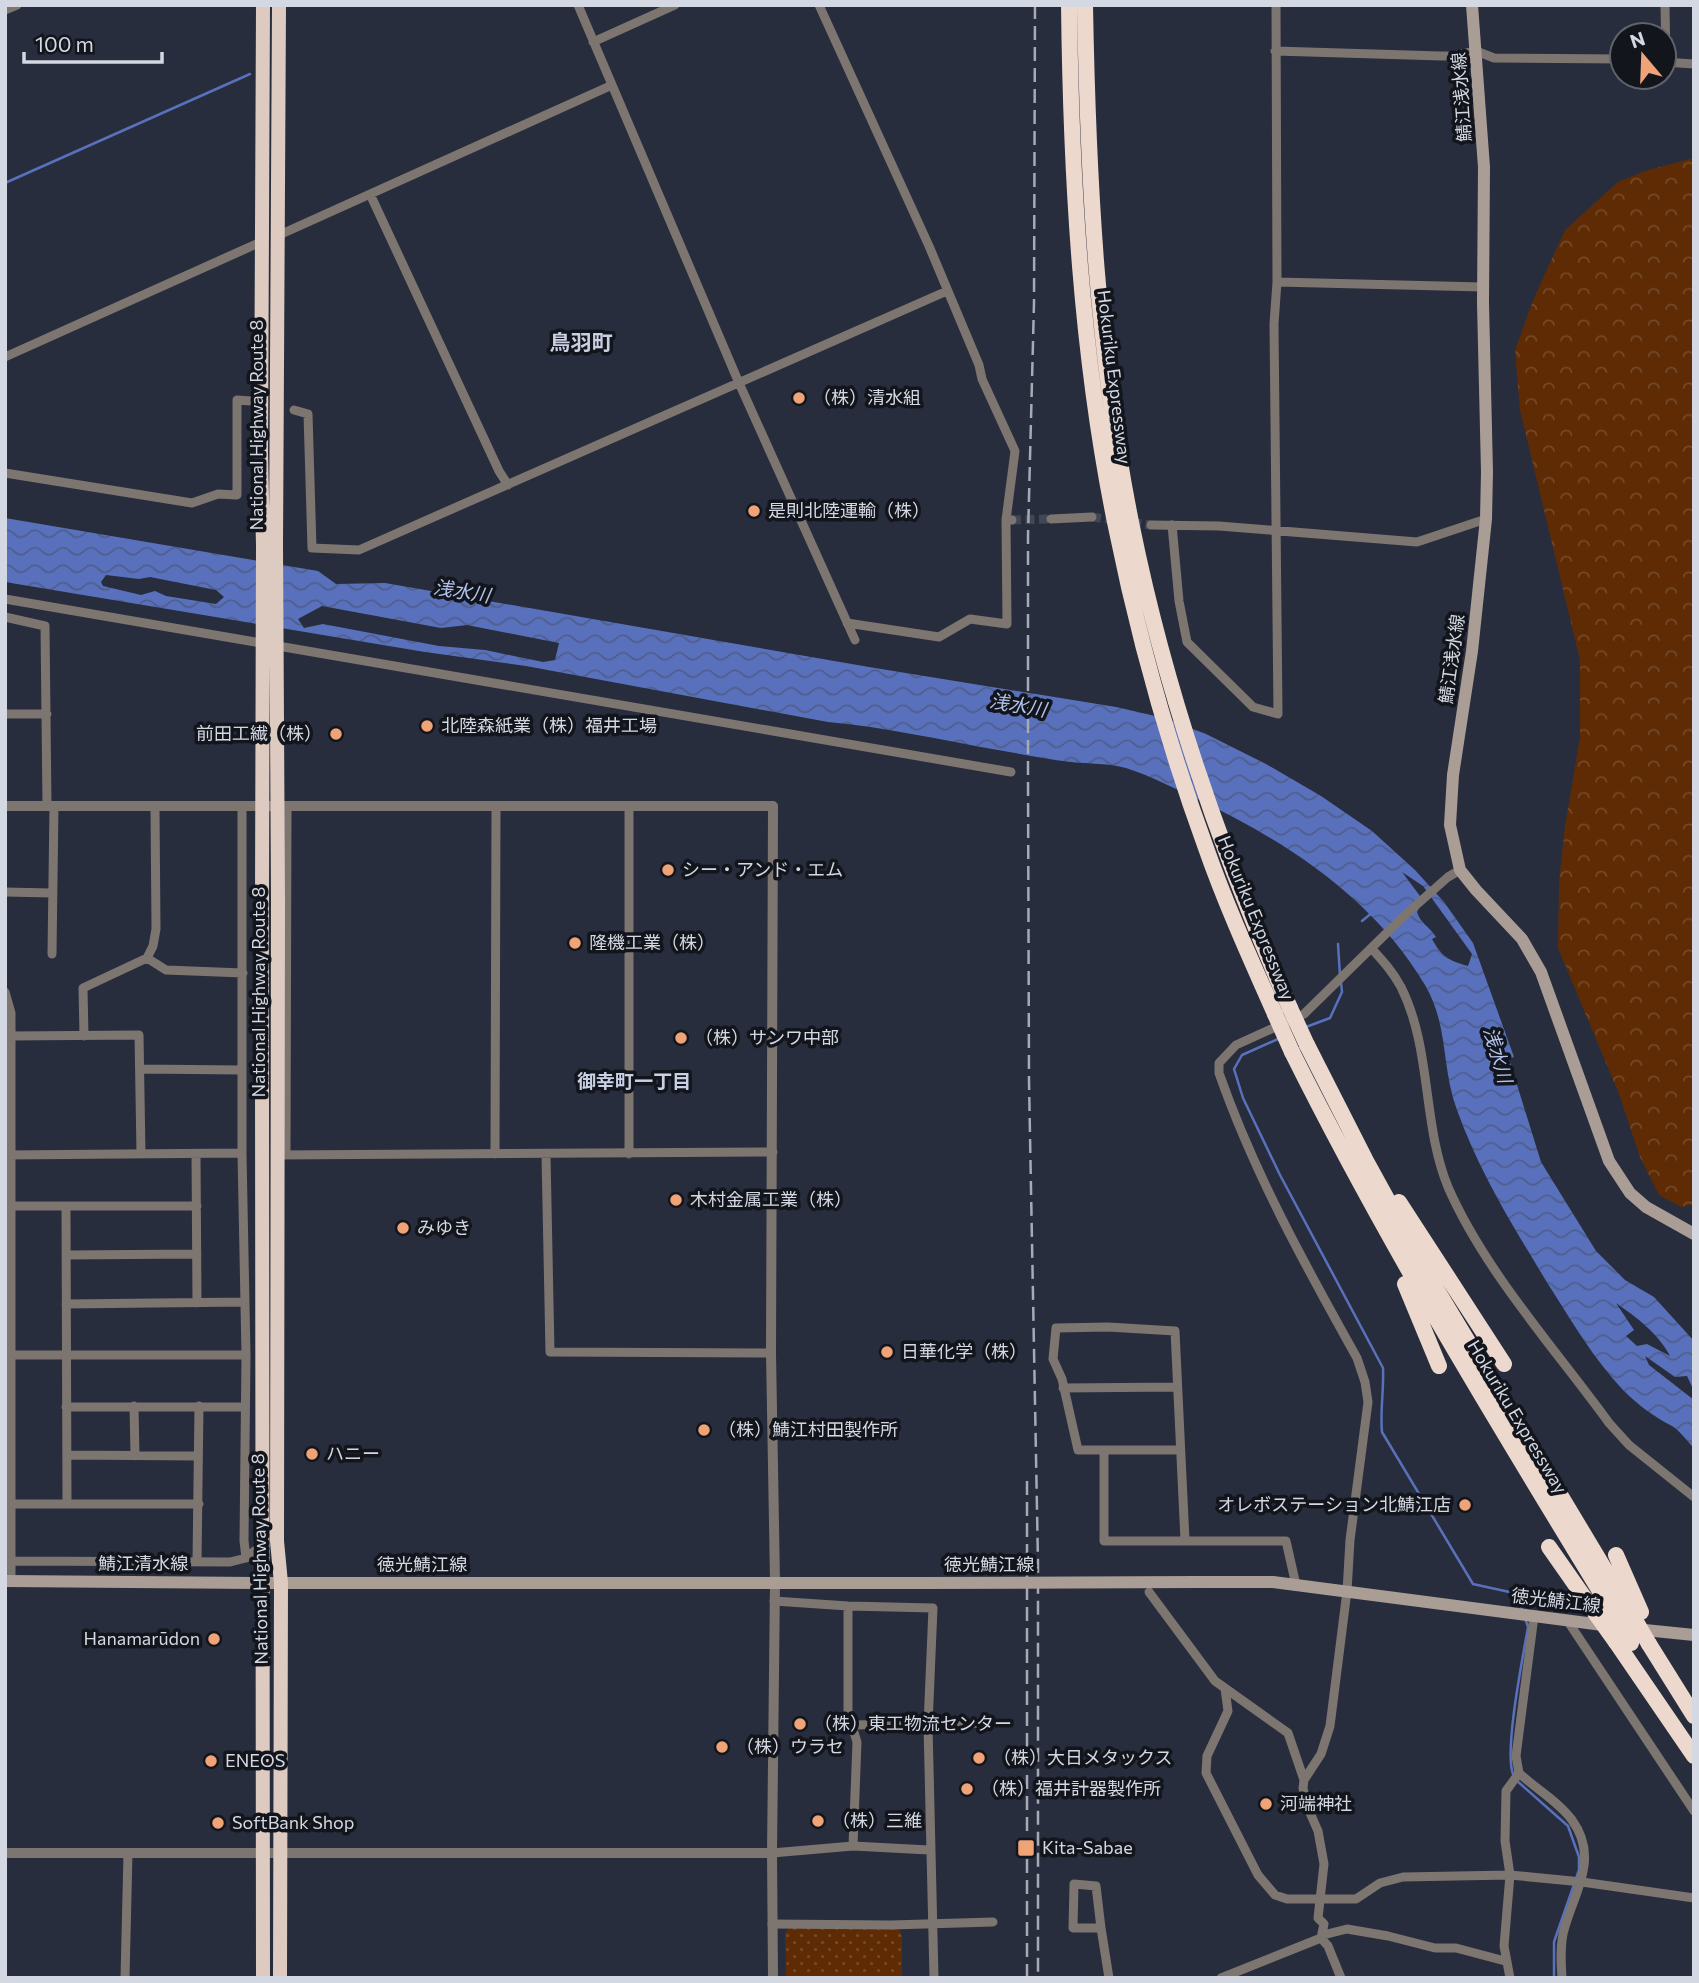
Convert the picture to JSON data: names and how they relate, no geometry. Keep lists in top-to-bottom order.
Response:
{
  "streets": {
    "highway": ["Hokuriku Expressway", "National Highway Route 8"],
    "main road": ["鯖江浅水線", "鯖江清水線", "徳光鯖江線"]
  },
  "crossings": [
    ["National Highway Route 8", "鯖江清水線"],
    ["National Highway Route 8", "徳光鯖江線"],
    ["鯖江清水線", "徳光鯖江線"]
  ],
  "districts": ["鳥羽町", "御幸町一丁目"],
  "water": ["浅水川"],
  "places": {
    "other": [
      "（株）清水組",
      "是則北陸運輸（株）",
      "北陸森紙業（株）福井工場",
      "前田工繊（株）",
      "シー・アンド・エム",
      "隆機工業（株）",
      "（株）サンワ中部",
      "木村金属工業（株）",
      "みゆき",
      "日華化学（株）",
      "（株）鯖江村田製作所",
      "ハニー",
      "オレボステーション北鯖江店",
      "Hanamarūdon",
      "（株）東工物流センター",
      "（株）ウラセ",
      "（株）大日メタックス",
      "ENEOS",
      "（株）福井計器製作所",
      "河端神社",
      "（株）三維",
      "SoftBank Shop"
    ],
    "transit": ["Kita-Sabae"]
  },
  "scale_bar": "100 m",
  "north": "top"
}
